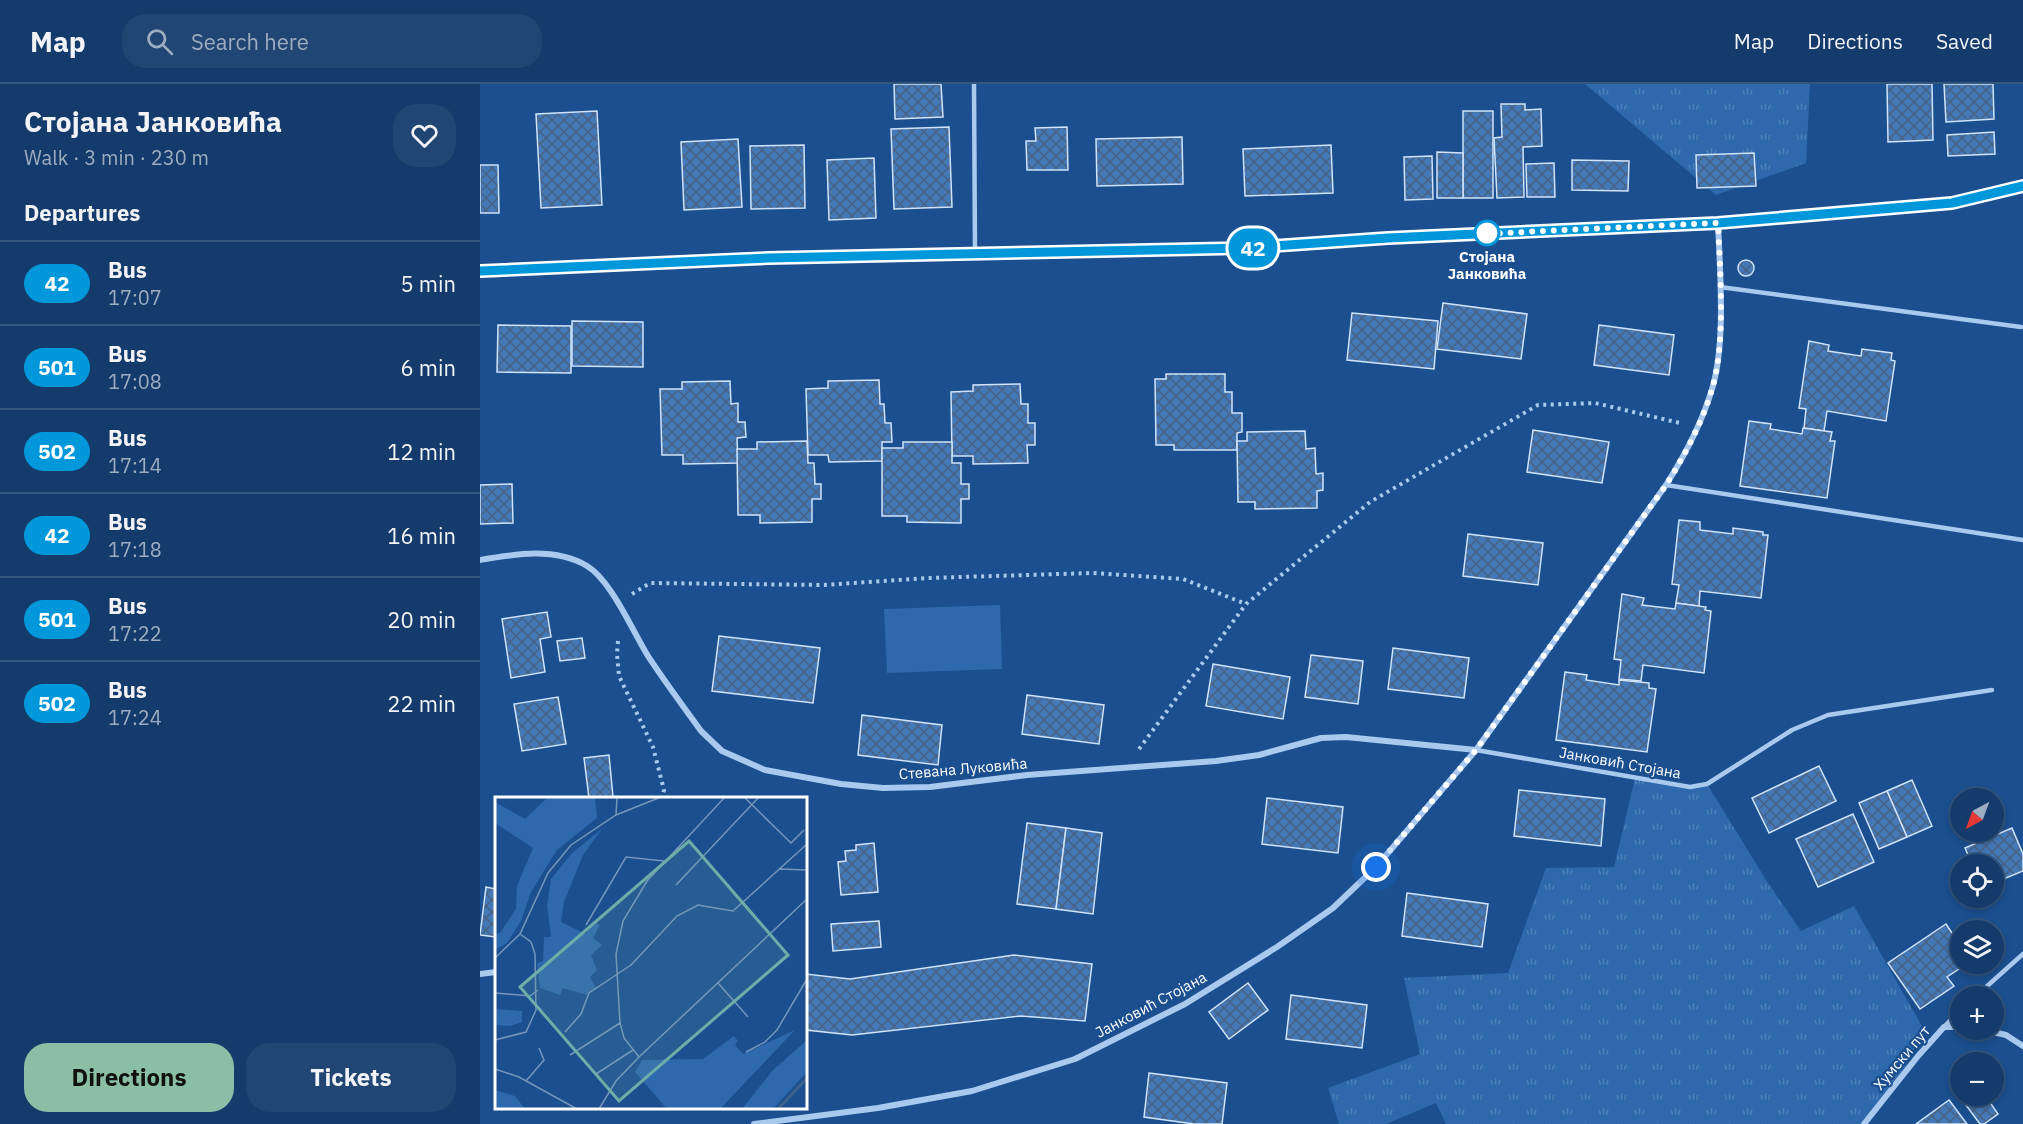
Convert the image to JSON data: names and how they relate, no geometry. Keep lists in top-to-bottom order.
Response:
{
  "streets": {
    "street": ["Јанковић Стојана", "Стевана Луковића", "Хумски пут"]
  },
  "crossings": [
    ["Јанковић Стојана", "Стевана Луковића"]
  ],
  "places": ["Стојана Јанковића"],
  "lines": ["bus line 42"],
  "north": "bottom left",
  "page": {
    "header": "Map",
    "search": "Search here",
    "nav": ["Map", "Directions", "Saved"],
    "heading": [
      ["Стојана Јанковића", "Walk · 3 min · 230 m"],
      "Departures"
    ],
    "on_map": "42",
    "list": [
      {
        "mark": "42",
        "name": "Bus",
        "note": "17:07",
        "value": "5 min"
      },
      {
        "mark": "501",
        "name": "Bus",
        "note": "17:08",
        "value": "6 min"
      },
      {
        "mark": "502",
        "name": "Bus",
        "note": "17:14",
        "value": "12 min"
      },
      {
        "mark": "42",
        "name": "Bus",
        "note": "17:18",
        "value": "16 min"
      },
      {
        "mark": "501",
        "name": "Bus",
        "note": "17:22",
        "value": "20 min"
      },
      {
        "mark": "502",
        "name": "Bus",
        "note": "17:24",
        "value": "22 min"
      }
    ],
    "map_buttons": ["+", "−"],
    "buttons": ["Directions", "Tickets"]
  }
}
